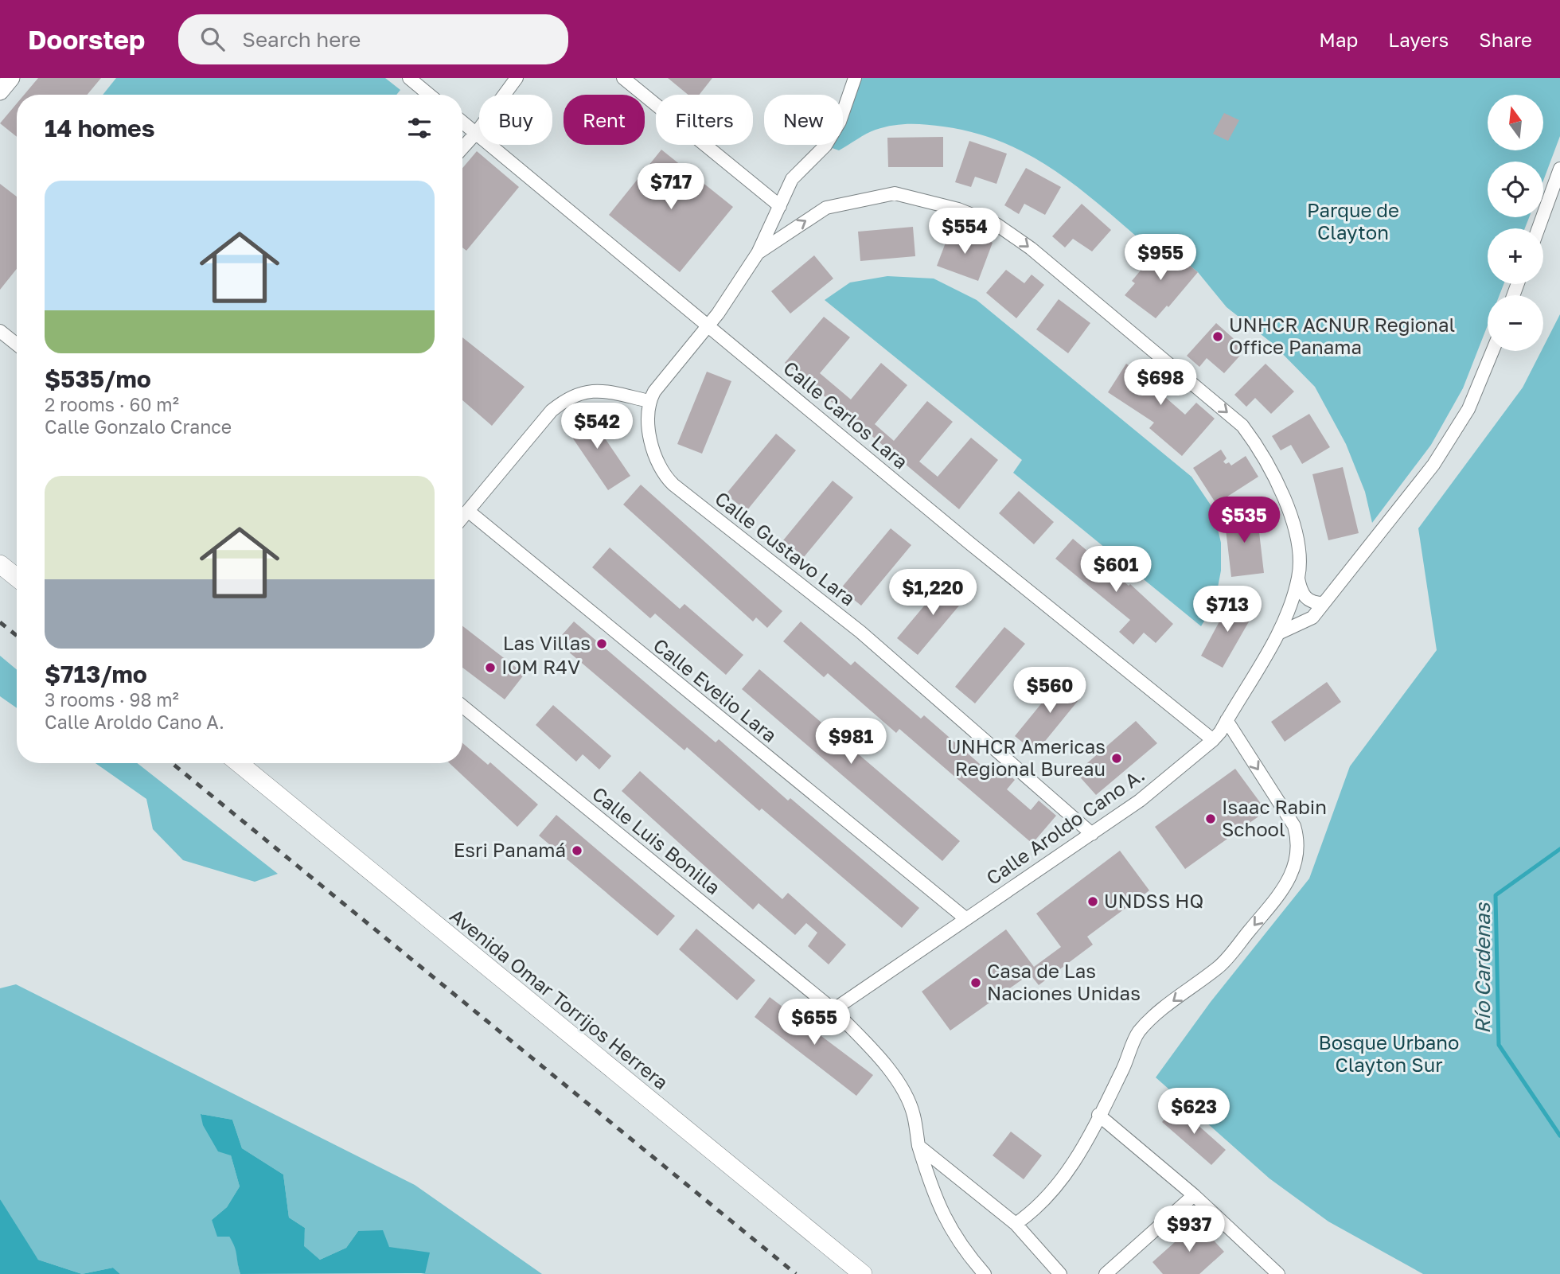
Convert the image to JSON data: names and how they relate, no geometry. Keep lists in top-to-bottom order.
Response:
{
  "streets": {
    "main road": ["Avenida Omar Torrijos Herrera"],
    "street": [
      "Calle Carlos Lara",
      "Calle Gustavo Lara",
      "Calle Evelio Lara",
      "Calle Aroldo Cano A.",
      "Calle Luis Bonilla"
    ]
  },
  "crossings": [
    ["Calle Carlos Lara", "Calle Aroldo Cano A."],
    ["Calle Gustavo Lara", "Calle Aroldo Cano A."],
    ["Calle Evelio Lara", "Calle Aroldo Cano A."],
    ["Calle Aroldo Cano A.", "Calle Luis Bonilla"]
  ],
  "water": ["Río Cardenas"],
  "parks": ["Parque de Clayton", "Bosque Urbano Clayton Sur"],
  "places": [
    "UNHCR ACNUR Regional Office Panama",
    "Las Villas",
    "IOM R4V",
    "UNHCR Americas Regional Bureau",
    "Isaac Rabin School",
    "Esri Panamá",
    "UNDSS HQ",
    "Casa de Las Naciones Unidas"
  ],
  "north": "top",
  "page": {
    "header": "Doorstep",
    "search": "Search here",
    "nav": ["Map", "Layers", "Share"],
    "map_buttons": ["+", "−"],
    "chip": [
      "Buy",
      "Rent",
      "Filters",
      "New"
    ],
    "heading": "14 homes",
    "list": [
      {
        "name": "$535/mo",
        "note": "2 rooms · 60 m² · Calle Gonzalo Crance"
      },
      {
        "name": "$713/mo",
        "note": "3 rooms · 98 m² · Calle Aroldo Cano A."
      }
    ],
    "price": [
      "$717",
      "$554",
      "$955",
      "$698",
      "$542",
      "$535",
      "$601",
      "$1,220",
      "$713",
      "$560",
      "$981",
      "$655",
      "$623",
      "$937"
    ]
  }
}
